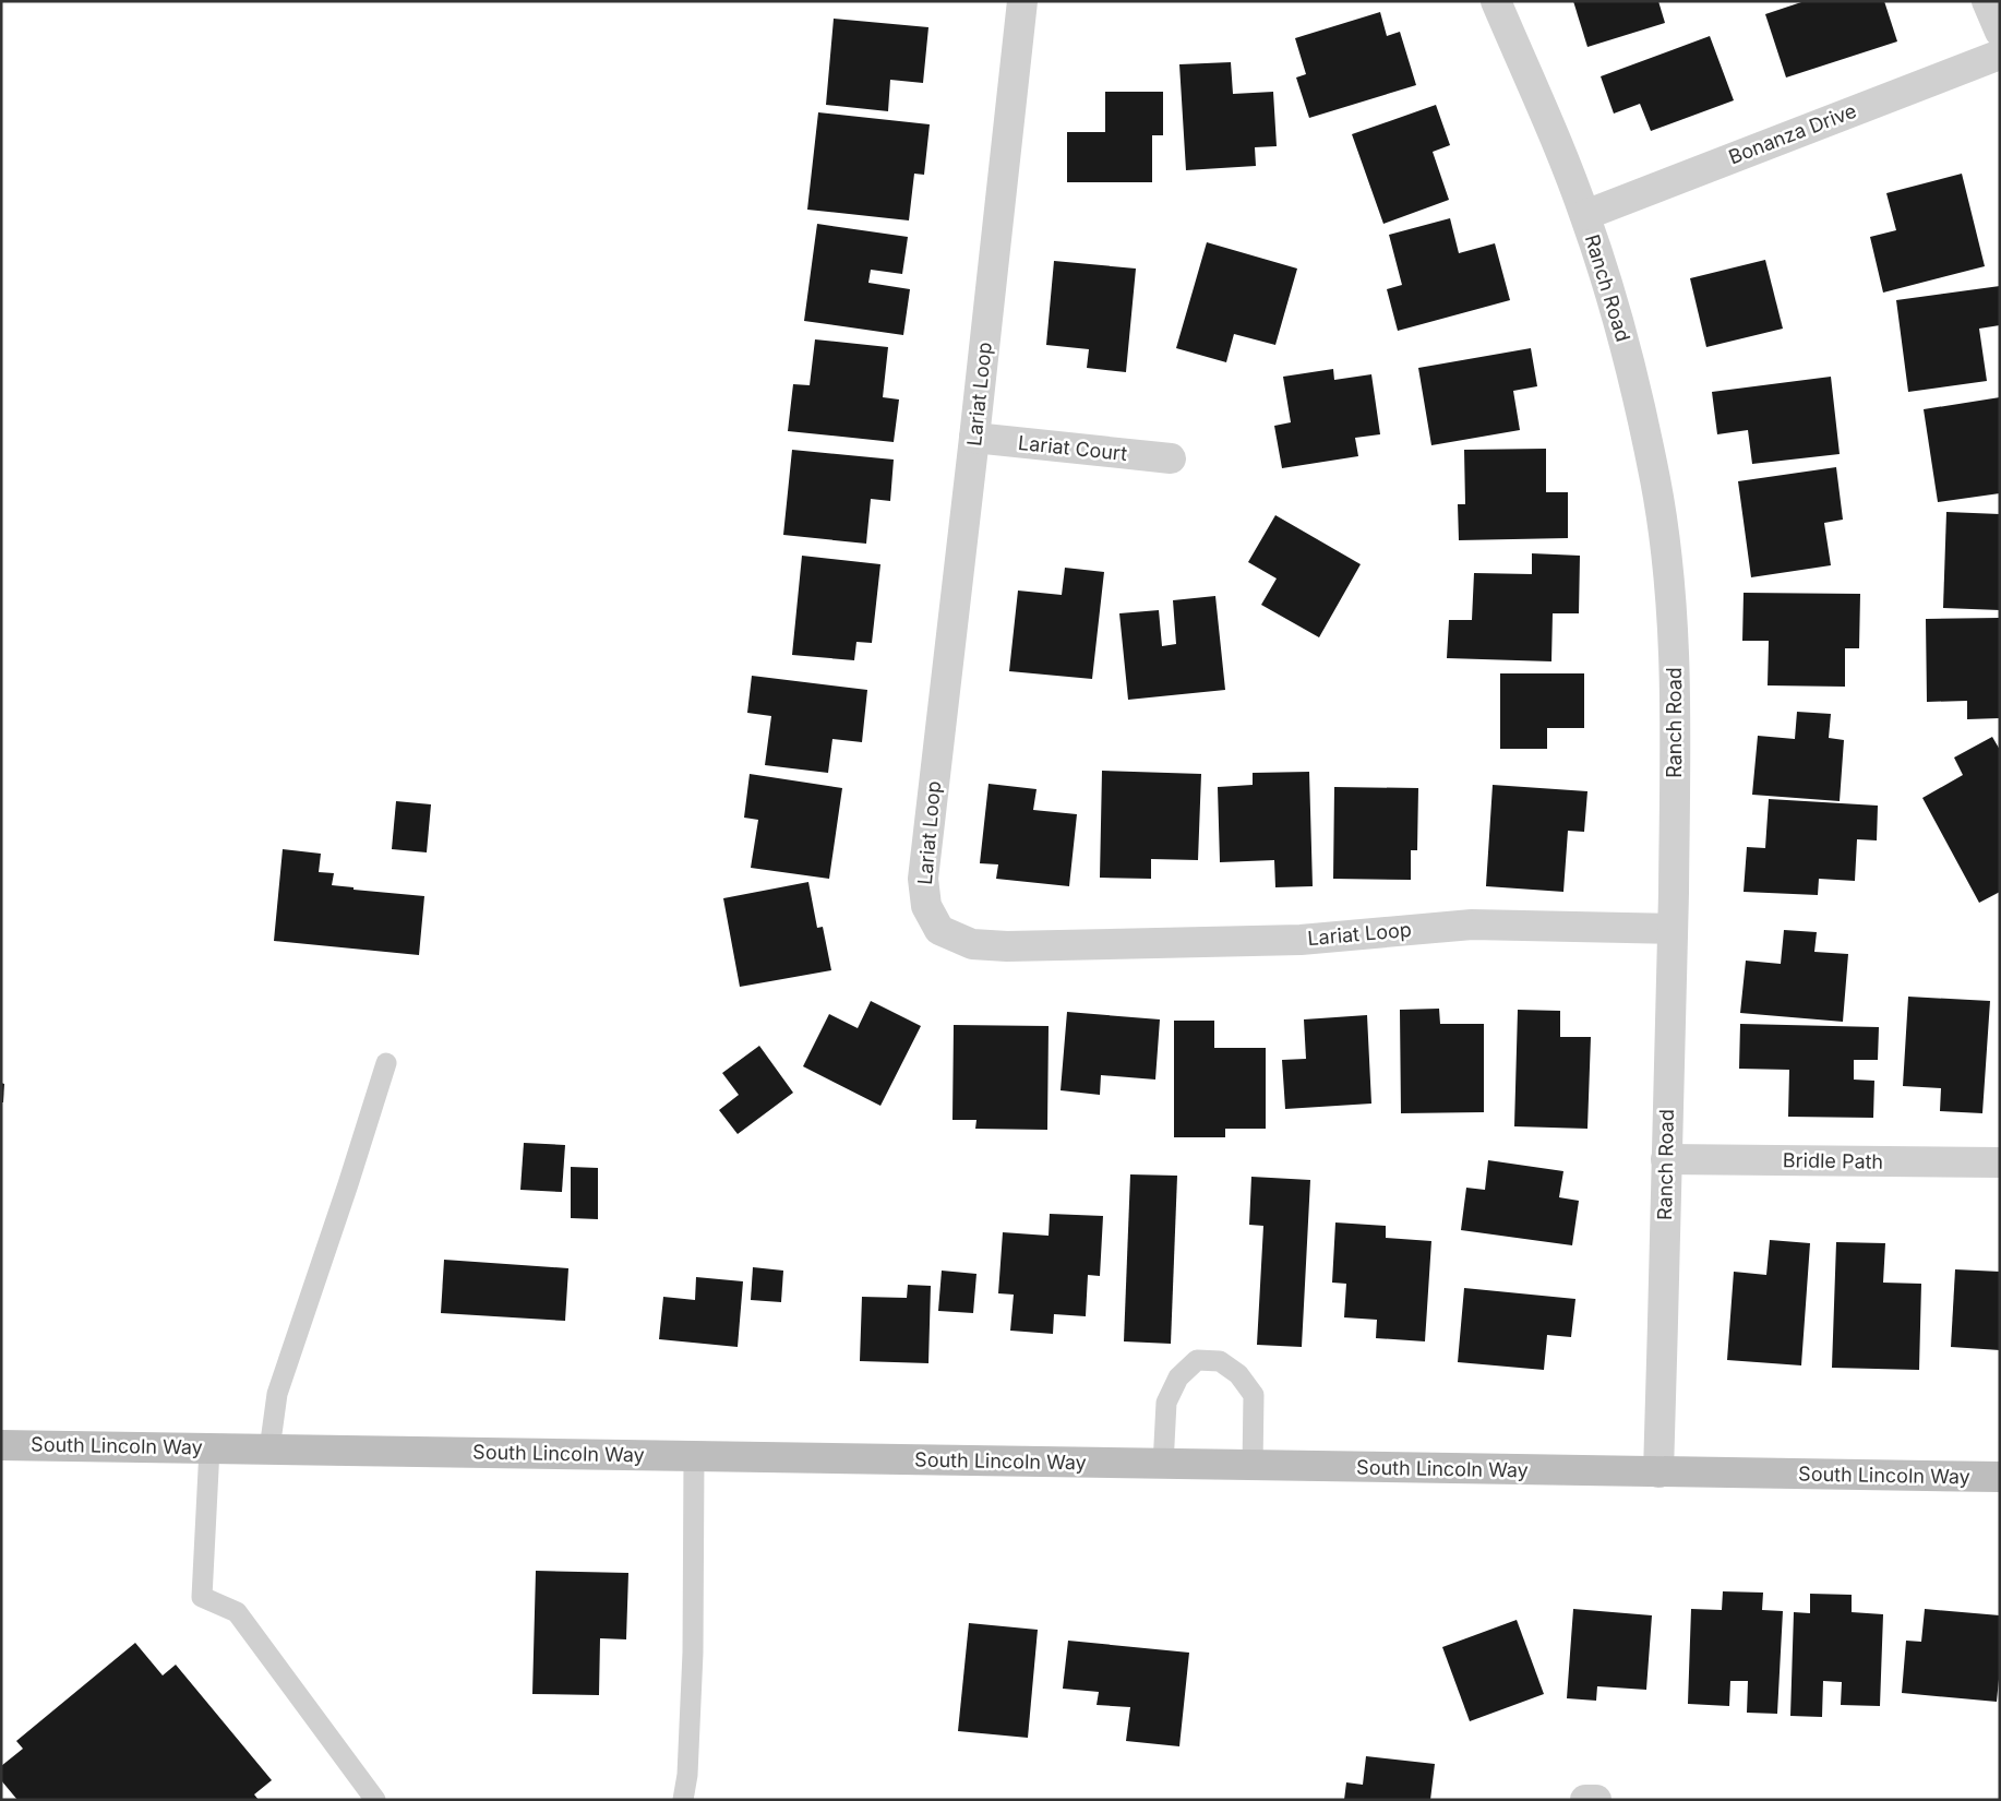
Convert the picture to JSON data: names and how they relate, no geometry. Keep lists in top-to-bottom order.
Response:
{
  "streets": {
    "main road": ["South Lincoln Way"],
    "street": [
      "Bonanza Drive",
      "Ranch Road",
      "Lariat Loop",
      "Lariat Court",
      "Bridle Path"
    ]
  },
  "crossings": [
    ["Bonanza Drive", "Ranch Road"],
    ["Ranch Road", "Lariat Loop"],
    ["Ranch Road", "Bridle Path"],
    ["Ranch Road", "South Lincoln Way"],
    ["Lariat Loop", "Lariat Court"]
  ]
}
